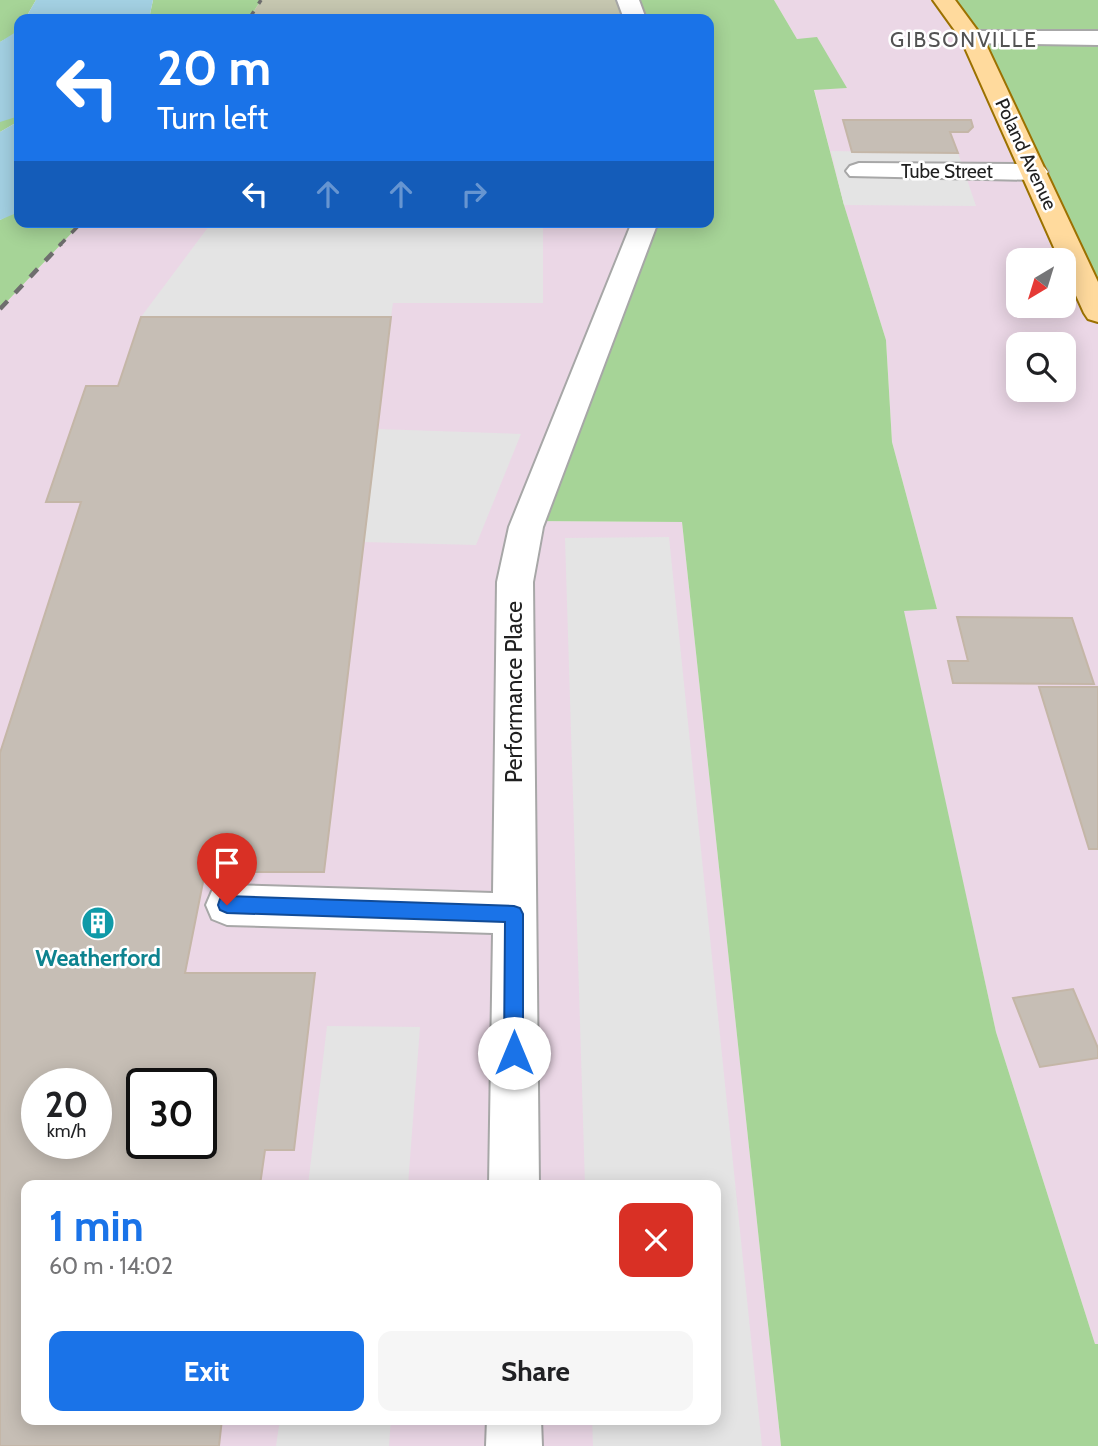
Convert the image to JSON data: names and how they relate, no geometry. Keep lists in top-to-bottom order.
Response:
{
  "streets": {
    "main road": ["Poland Avenue"],
    "street": ["Tube Street", "Performance Place"]
  },
  "crossings": [
    ["Poland Avenue", "Tube Street"]
  ],
  "districts": ["GIBSONVILLE"],
  "places": {
    "building": ["Weatherford"]
  },
  "north": "bottom left",
  "page": {
    "turn": ["20 m", "Turn left"],
    "speed": "20 km/h",
    "limit": "30",
    "heading": ["1 min", "60 m · 14:02"],
    "buttons": ["Exit", "Share"]
  }
}
